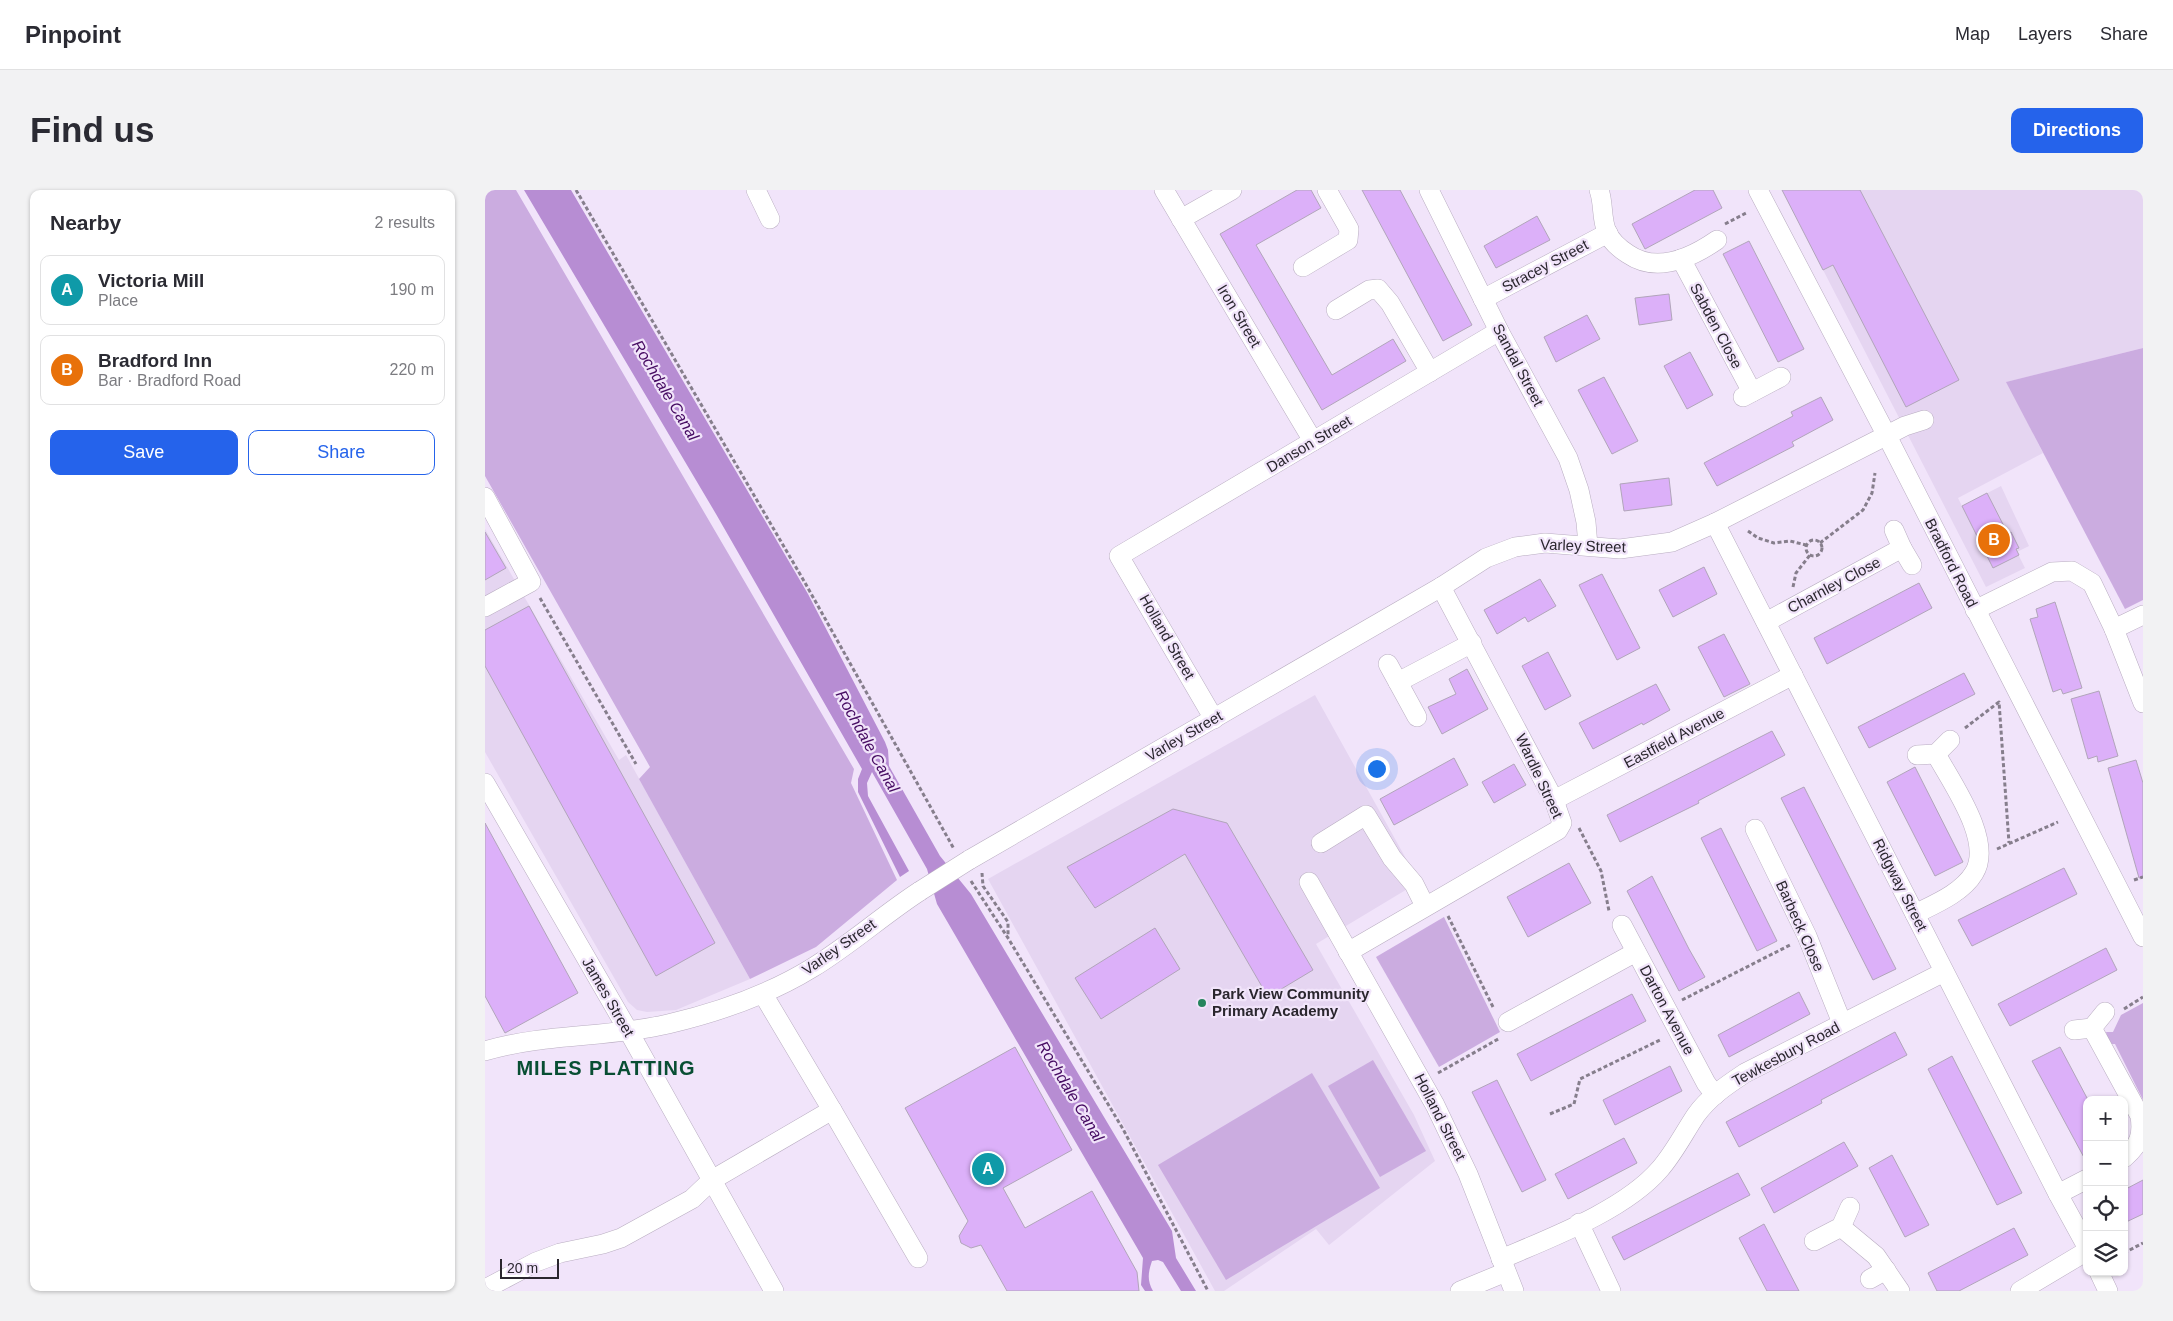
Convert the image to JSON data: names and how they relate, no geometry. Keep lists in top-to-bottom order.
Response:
{
  "streets": {
    "street": [
      "Stracey Street",
      "Iron Street",
      "Sabden Close",
      "Sandal Street",
      "Danson Street",
      "Varley Street",
      "Bradford Road",
      "Charnley Close",
      "Holland Street",
      "Eastfield Avenue",
      "Wardle Street",
      "Ridgway Street",
      "Barbeck Close",
      "James Street",
      "Darton Avenue",
      "Tewkesbury Road"
    ]
  },
  "crossings": [
    ["Stracey Street", "Sandal Street"],
    ["Iron Street", "Danson Street"],
    ["Sandal Street", "Danson Street"],
    ["Sandal Street", "Varley Street"],
    ["Danson Street", "Holland Street"],
    ["Varley Street", "Bradford Road"],
    ["Varley Street", "Holland Street"],
    ["Varley Street", "Wardle Street"],
    ["Varley Street", "Ridgway Street"],
    ["Varley Street", "James Street"],
    ["Charnley Close", "Ridgway Street"],
    ["Holland Street", "Wardle Street"],
    ["Holland Street", "Tewkesbury Road"],
    ["Eastfield Avenue", "Wardle Street"],
    ["Eastfield Avenue", "Ridgway Street"],
    ["Ridgway Street", "Tewkesbury Road"],
    ["Barbeck Close", "Tewkesbury Road"],
    ["Darton Avenue", "Tewkesbury Road"]
  ],
  "districts": ["MILES PLATTING"],
  "water": ["Rochdale Canal"],
  "places": ["Park View Community Primary Academy"],
  "scale_bar": "20 m",
  "page": {
    "header": "Pinpoint",
    "nav": ["Map", "Layers", "Share"],
    "buttons": [
      "Directions",
      ["Save", "Share"]
    ],
    "title": "Find us",
    "heading": ["Nearby", "2 results"],
    "list": [
      {
        "mark": "A",
        "name": "Victoria Mill",
        "note": "Place",
        "value": "190 m"
      },
      {
        "mark": "B",
        "name": "Bradford Inn",
        "note": "Bar · Bradford Road",
        "value": "220 m"
      }
    ],
    "pins": ["B", "A"],
    "map_buttons": ["+", "−"],
    "scale": "20 m"
  }
}
